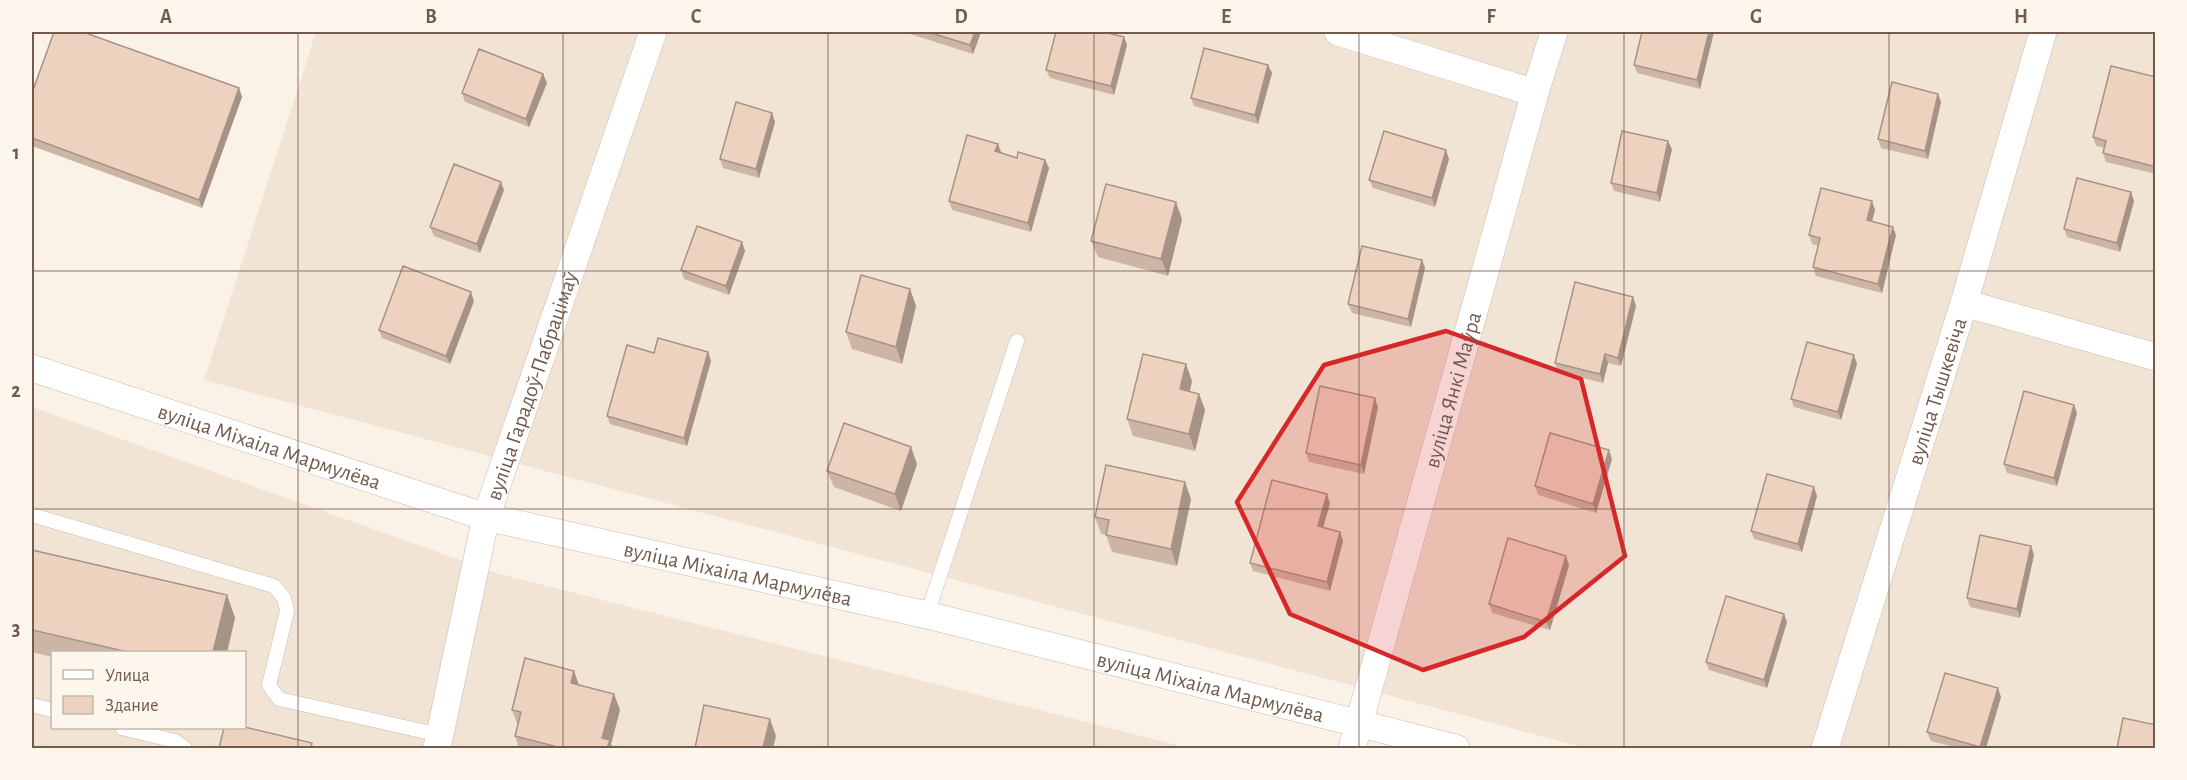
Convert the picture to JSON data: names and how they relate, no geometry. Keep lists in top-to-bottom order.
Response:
{
  "streets": {
    "street": [
      "вуліца Гарадоў-Пабрацімаў",
      "вуліца Янкі Маўра",
      "вуліца Тышкевіча",
      "вуліца Міхаіла Мармулёва"
    ]
  },
  "crossings": [
    ["вуліца Гарадоў-Пабрацімаў", "вуліца Міхаіла Мармулёва"],
    ["вуліца Янкі Маўра", "вуліца Міхаіла Мармулёва"]
  ],
  "legend": ["Улица", "Здание"],
  "grid": {
    "columns": [
      "A",
      "B",
      "C",
      "D",
      "E",
      "F",
      "G",
      "H"
    ],
    "rows": ["1", "2", "3"]
  }
}
